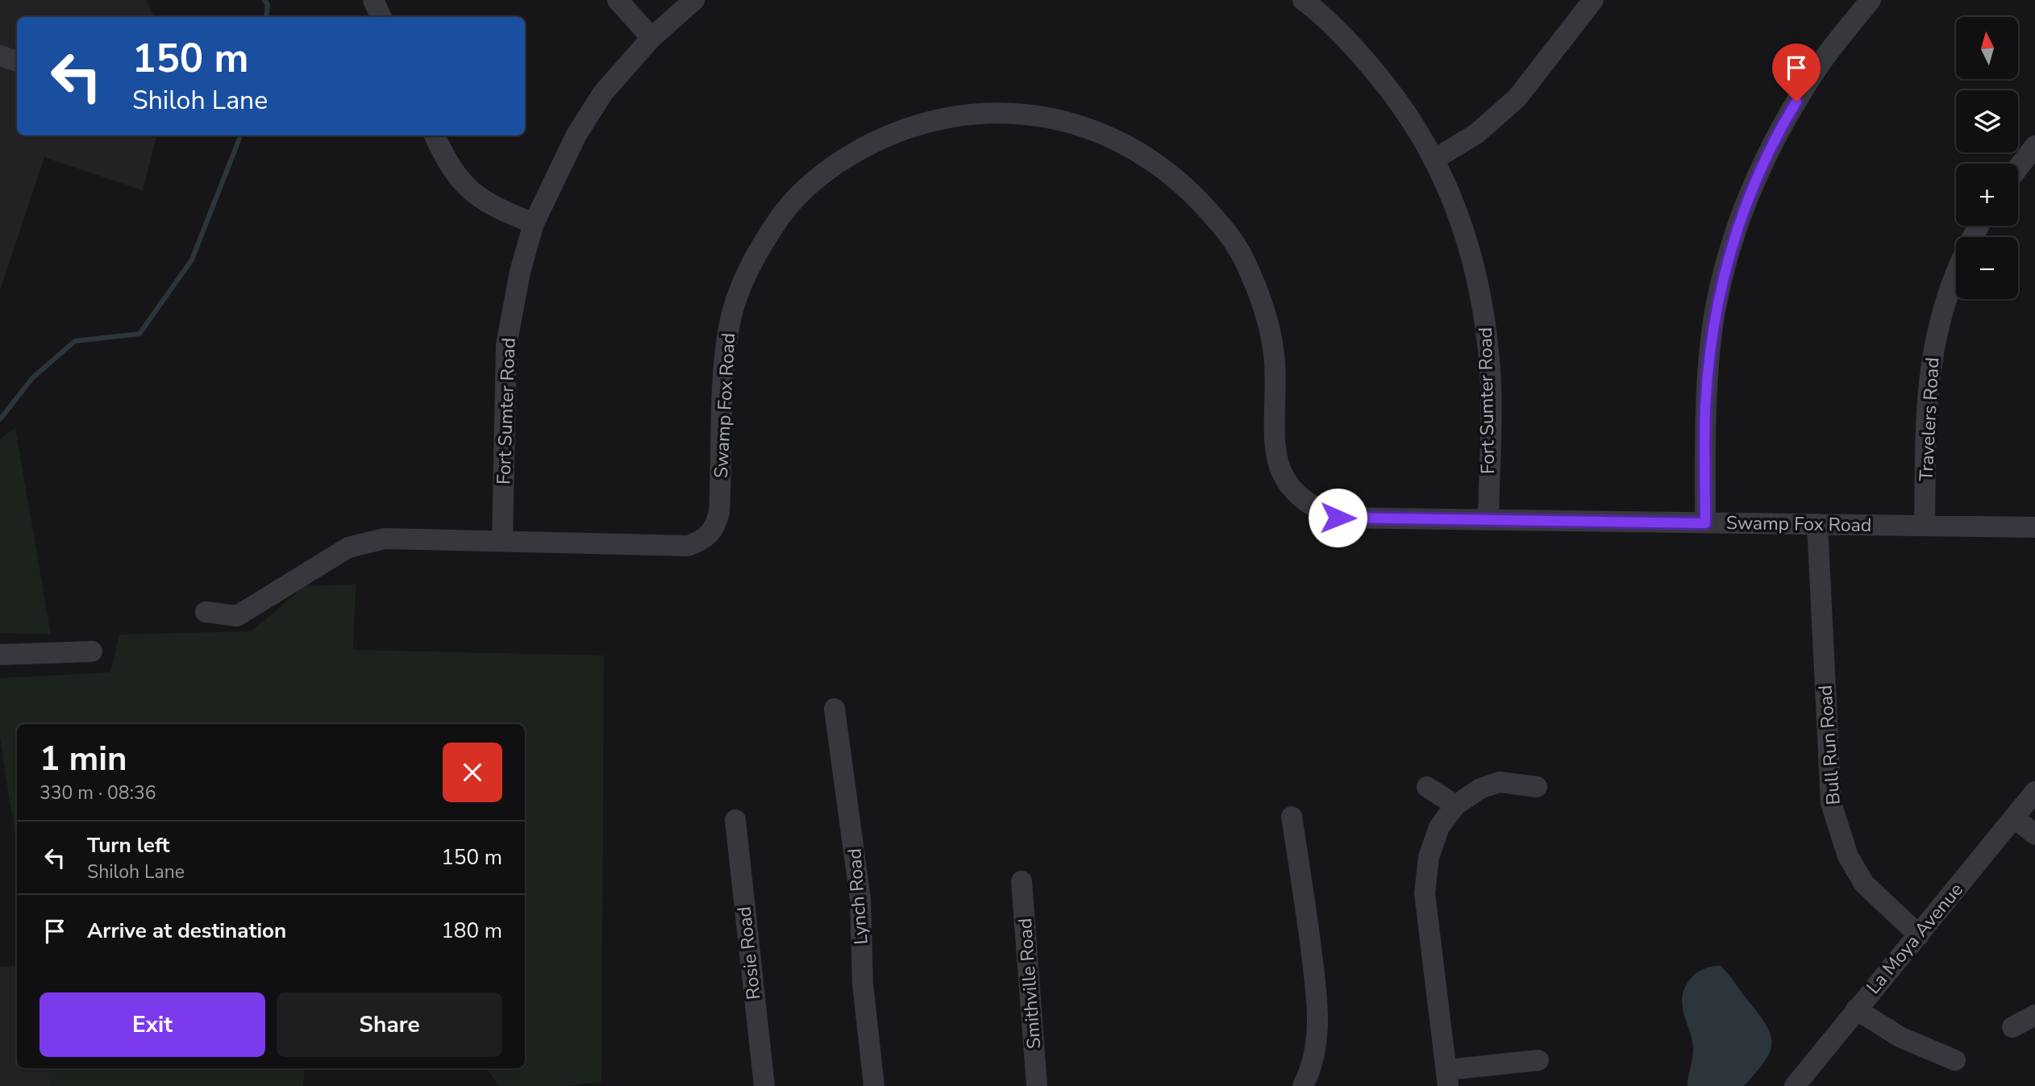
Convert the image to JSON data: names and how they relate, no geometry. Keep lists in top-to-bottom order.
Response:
{
  "streets": {
    "street": [
      "Fort Sumter Road",
      "Swamp Fox Road",
      "Travelers Road",
      "Bull Run Road",
      "Lynch Road",
      "La Moya Avenue",
      "Rosie Road",
      "Smithville Road"
    ]
  },
  "crossings": [
    ["Fort Sumter Road", "Swamp Fox Road"],
    ["Swamp Fox Road", "Travelers Road"],
    ["Swamp Fox Road", "Bull Run Road"],
    ["Bull Run Road", "La Moya Avenue"]
  ],
  "north": "top",
  "page": {
    "map_buttons": ["+", "−"],
    "turn": ["150 m", "Shiloh Lane"],
    "heading": ["1 min", "330 m · 08:36"],
    "list": [
      {
        "name": "Turn left",
        "note": "Shiloh Lane",
        "value": "150 m"
      },
      {
        "name": "Arrive at destination",
        "value": "180 m"
      }
    ],
    "buttons": ["Exit", "Share"]
  }
}
